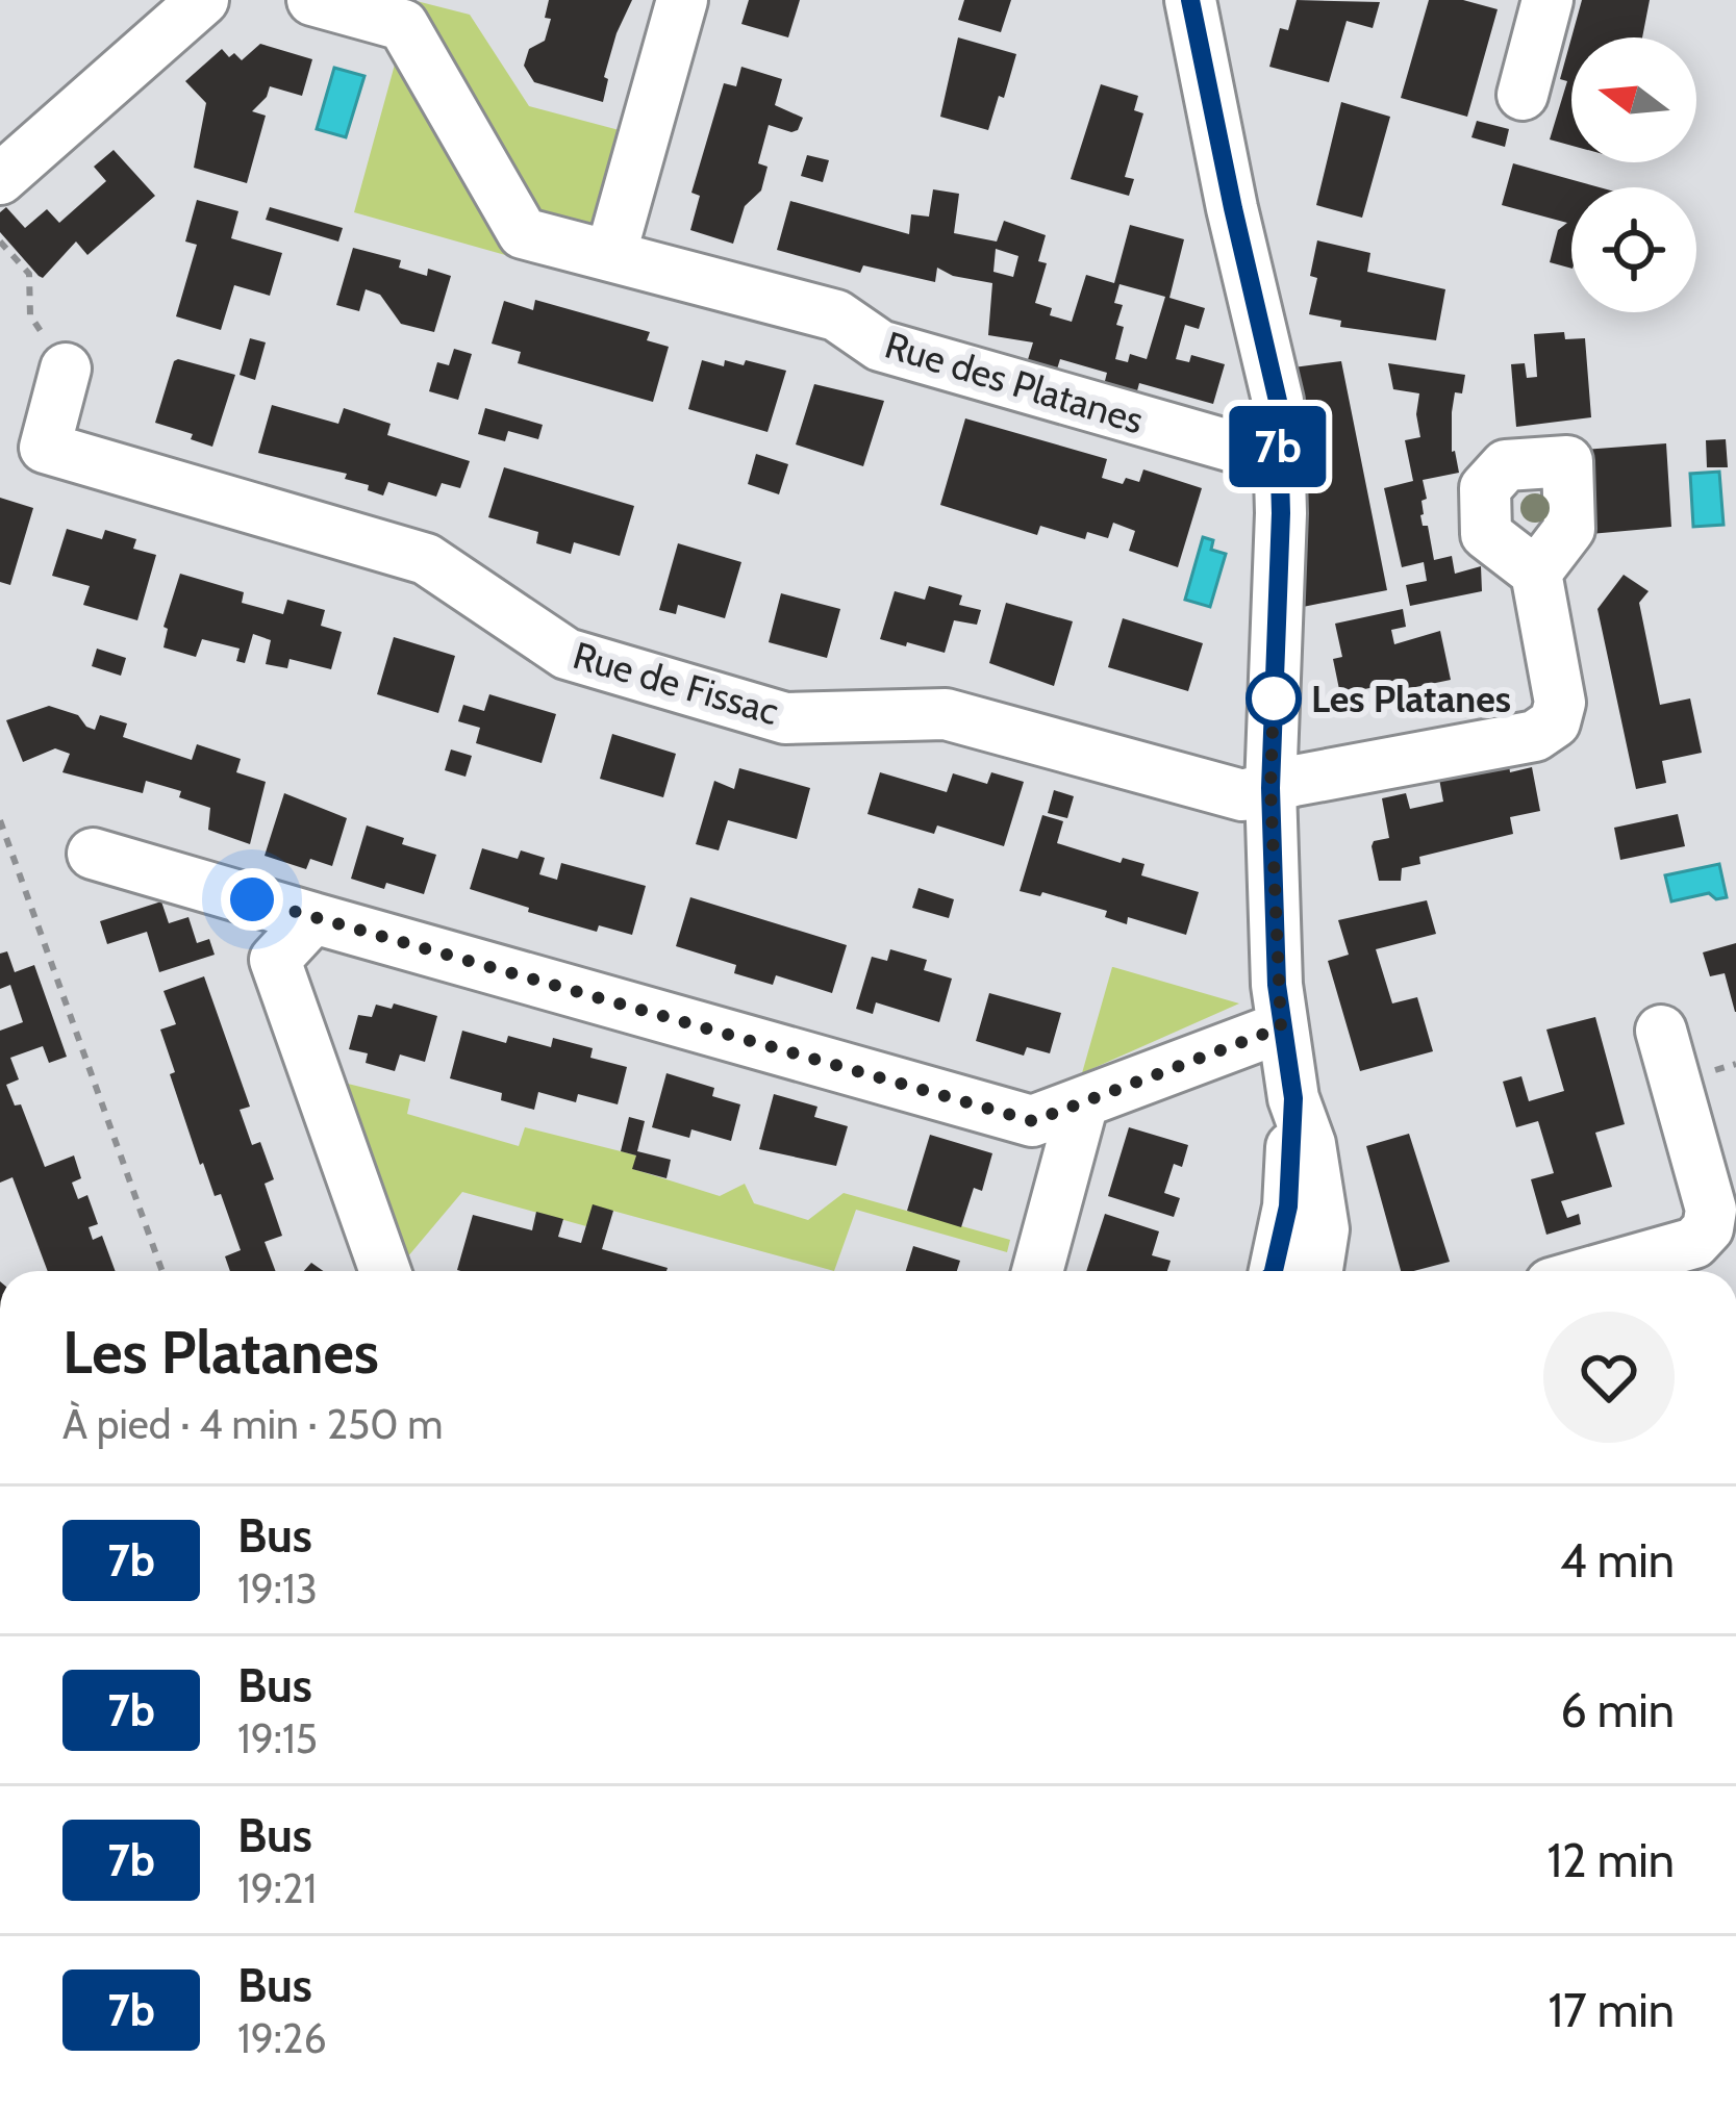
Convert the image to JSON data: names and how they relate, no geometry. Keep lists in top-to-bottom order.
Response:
{
  "streets": {
    "street": ["Rue des Platanes", "Rue de Fissac"]
  },
  "places": ["Les Platanes"],
  "lines": ["bus line 7b"],
  "north": "left",
  "page": {
    "on_map": "7b",
    "heading": ["Les Platanes", "À pied · 4 min · 250 m"],
    "list": [
      {
        "mark": "7b",
        "name": "Bus",
        "note": "19:13",
        "value": "4 min"
      },
      {
        "mark": "7b",
        "name": "Bus",
        "note": "19:15",
        "value": "6 min"
      },
      {
        "mark": "7b",
        "name": "Bus",
        "note": "19:21",
        "value": "12 min"
      },
      {
        "mark": "7b",
        "name": "Bus",
        "note": "19:26",
        "value": "17 min"
      }
    ]
  }
}
